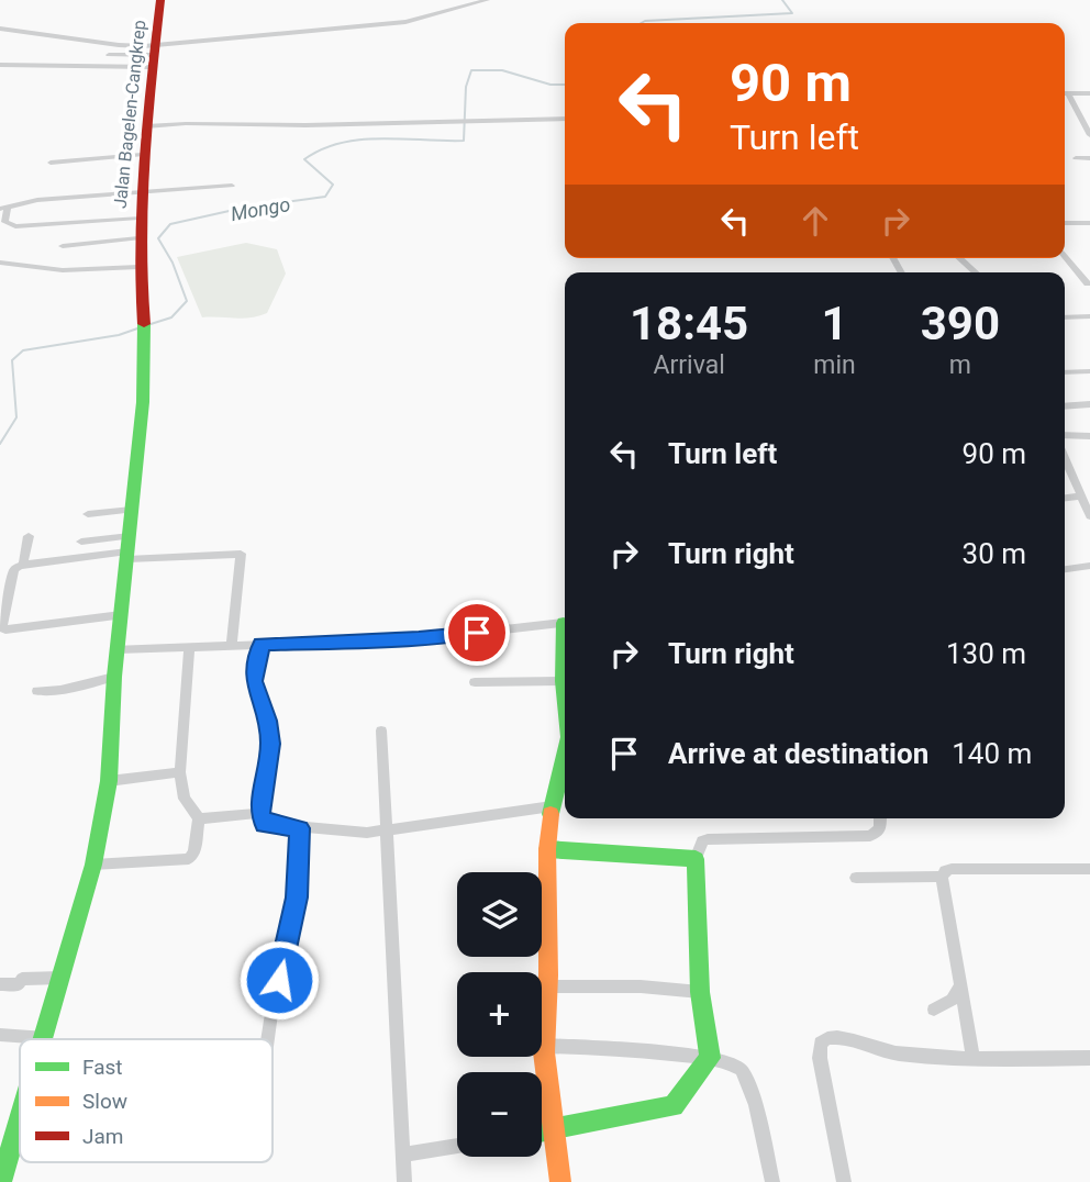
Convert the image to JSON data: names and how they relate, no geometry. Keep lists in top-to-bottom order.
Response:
{
  "streets": {
    "main road": ["Jalan Bagelen-Cangkrep"]
  },
  "water": ["Mongo"],
  "legend": ["Fast", "Slow", "Jam"],
  "page": {
    "turn": ["90 m", "Turn left"],
    "eta": [
      "18:45",
      "Arrival",
      "1",
      "min",
      "390",
      "m"
    ],
    "list": [
      {
        "name": "Turn left",
        "value": "90 m"
      },
      {
        "name": "Turn right",
        "value": "30 m"
      },
      {
        "name": "Turn right",
        "value": "130 m"
      },
      {
        "name": "Arrive at destination",
        "value": "140 m"
      }
    ],
    "map_buttons": ["+", "−"]
  }
}
